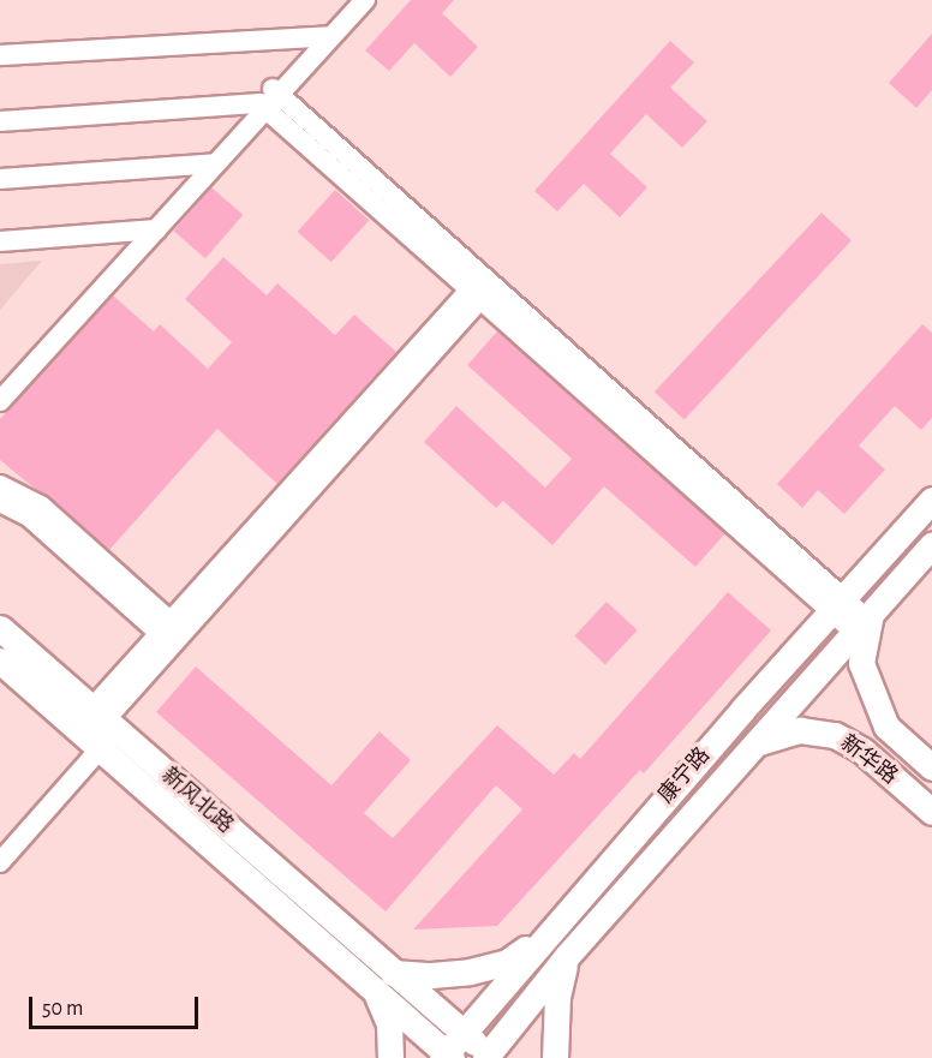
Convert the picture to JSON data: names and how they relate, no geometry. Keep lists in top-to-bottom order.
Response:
{
  "streets": {
    "street": ["新华路", "康宁路", "新风北路"]
  },
  "crossings": [
    ["新华路", "康宁路"],
    ["康宁路", "新风北路"]
  ],
  "scale_bar": "50 m"
}
